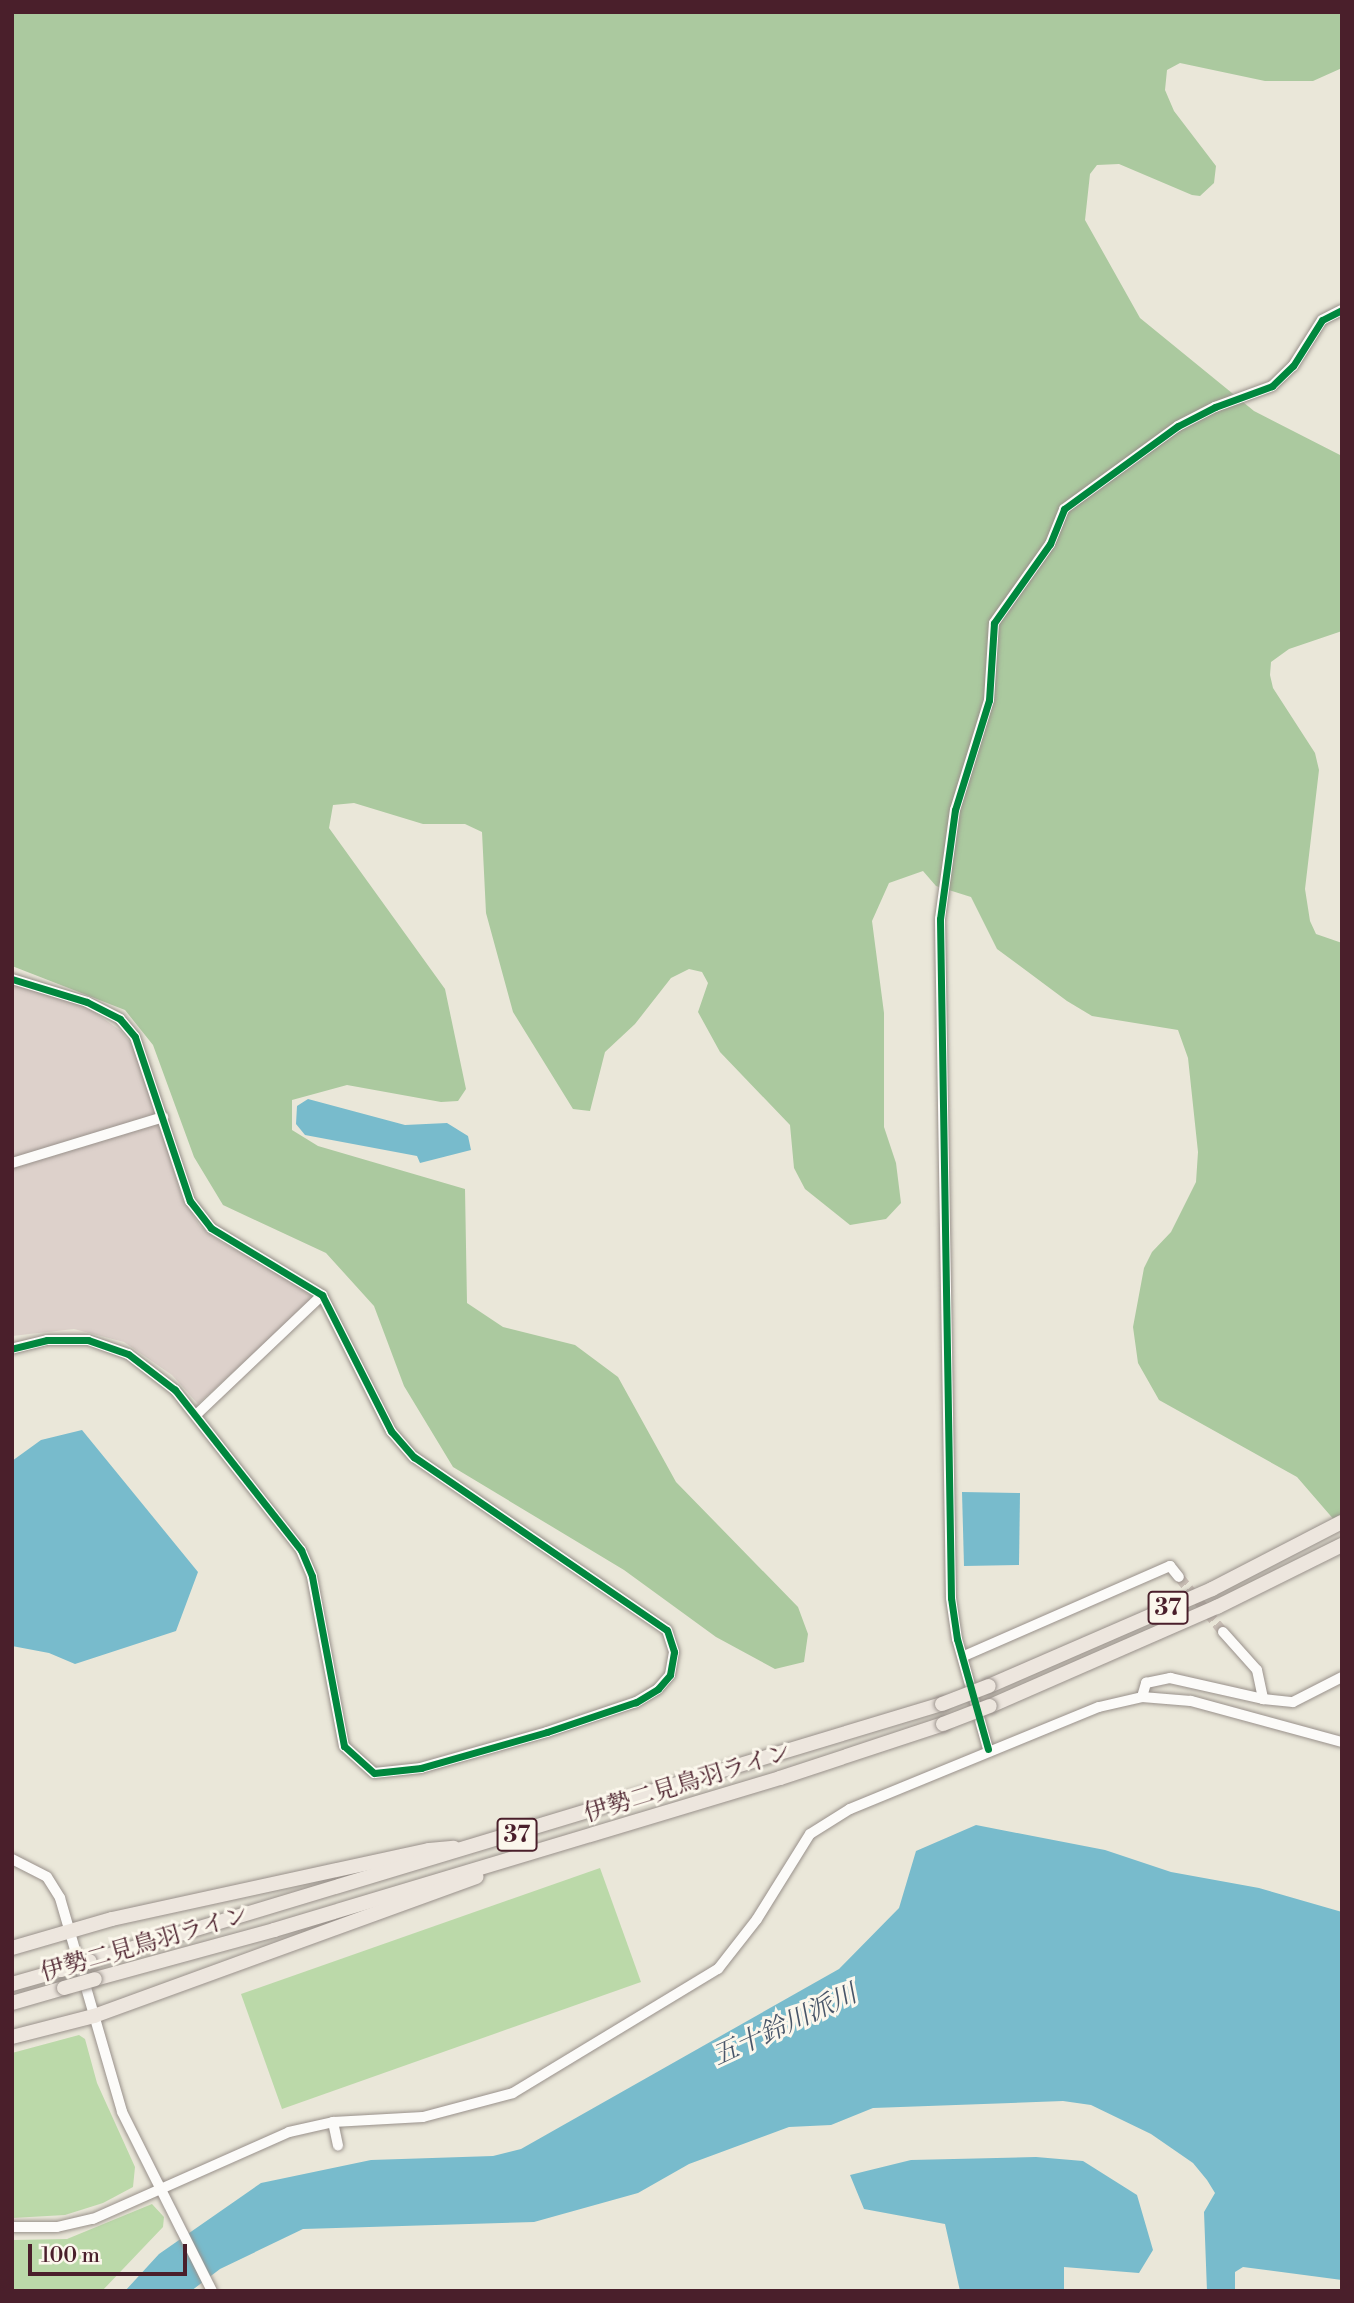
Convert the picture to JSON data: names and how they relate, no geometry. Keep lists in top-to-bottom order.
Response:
{
  "streets": {
    "main road": ["37", "伊勢二見鳥羽ライン"]
  },
  "water": ["五十鈴川派川"],
  "scale_bar": "100 m"
}
